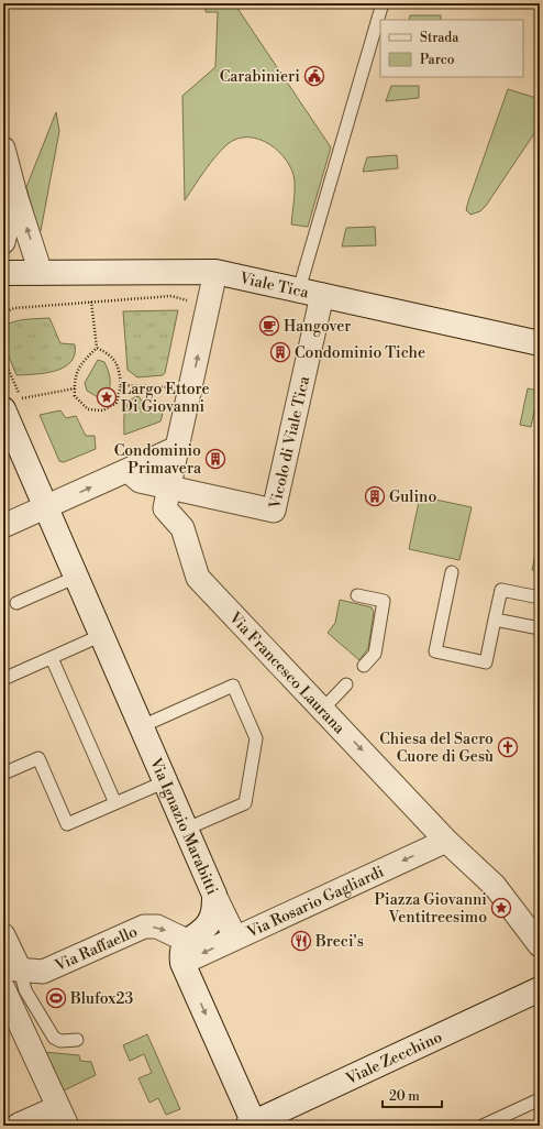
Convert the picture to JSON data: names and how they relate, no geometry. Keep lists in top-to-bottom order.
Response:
{
  "streets": {
    "street": [
      "Viale Tica",
      "Vicolo di Viale Tica",
      "Via Francesco Laurana",
      "Via Ignazio Marabitti",
      "Via Rosario Gagliardi",
      "Via Raffaello",
      "Viale Zecchino"
    ]
  },
  "crossings": [
    ["Viale Tica", "Vicolo di Viale Tica"],
    ["Vicolo di Viale Tica", "Via Francesco Laurana"],
    ["Via Francesco Laurana", "Via Rosario Gagliardi"],
    ["Via Ignazio Marabitti", "Via Rosario Gagliardi"],
    ["Via Ignazio Marabitti", "Via Raffaello"],
    ["Via Rosario Gagliardi", "Via Raffaello"]
  ],
  "one_way": ["Via Rosario Gagliardi", "Via Raffaello"],
  "places": {
    "public building": ["Carabinieri"],
    "cafe": ["Hangover"],
    "building": ["Condominio Tiche", "Condominio Primavera", "Gulino"],
    "place": ["Largo Ettore Di Giovanni", "Piazza Giovanni Ventitreesimo"],
    "church": ["Chiesa del Sacro Cuore di Gesù"],
    "restaurant": ["Breci's"],
    "sports": ["Blufox23"]
  },
  "legend": ["Strada", "Parco"],
  "scale_bar": "20 m"
}
